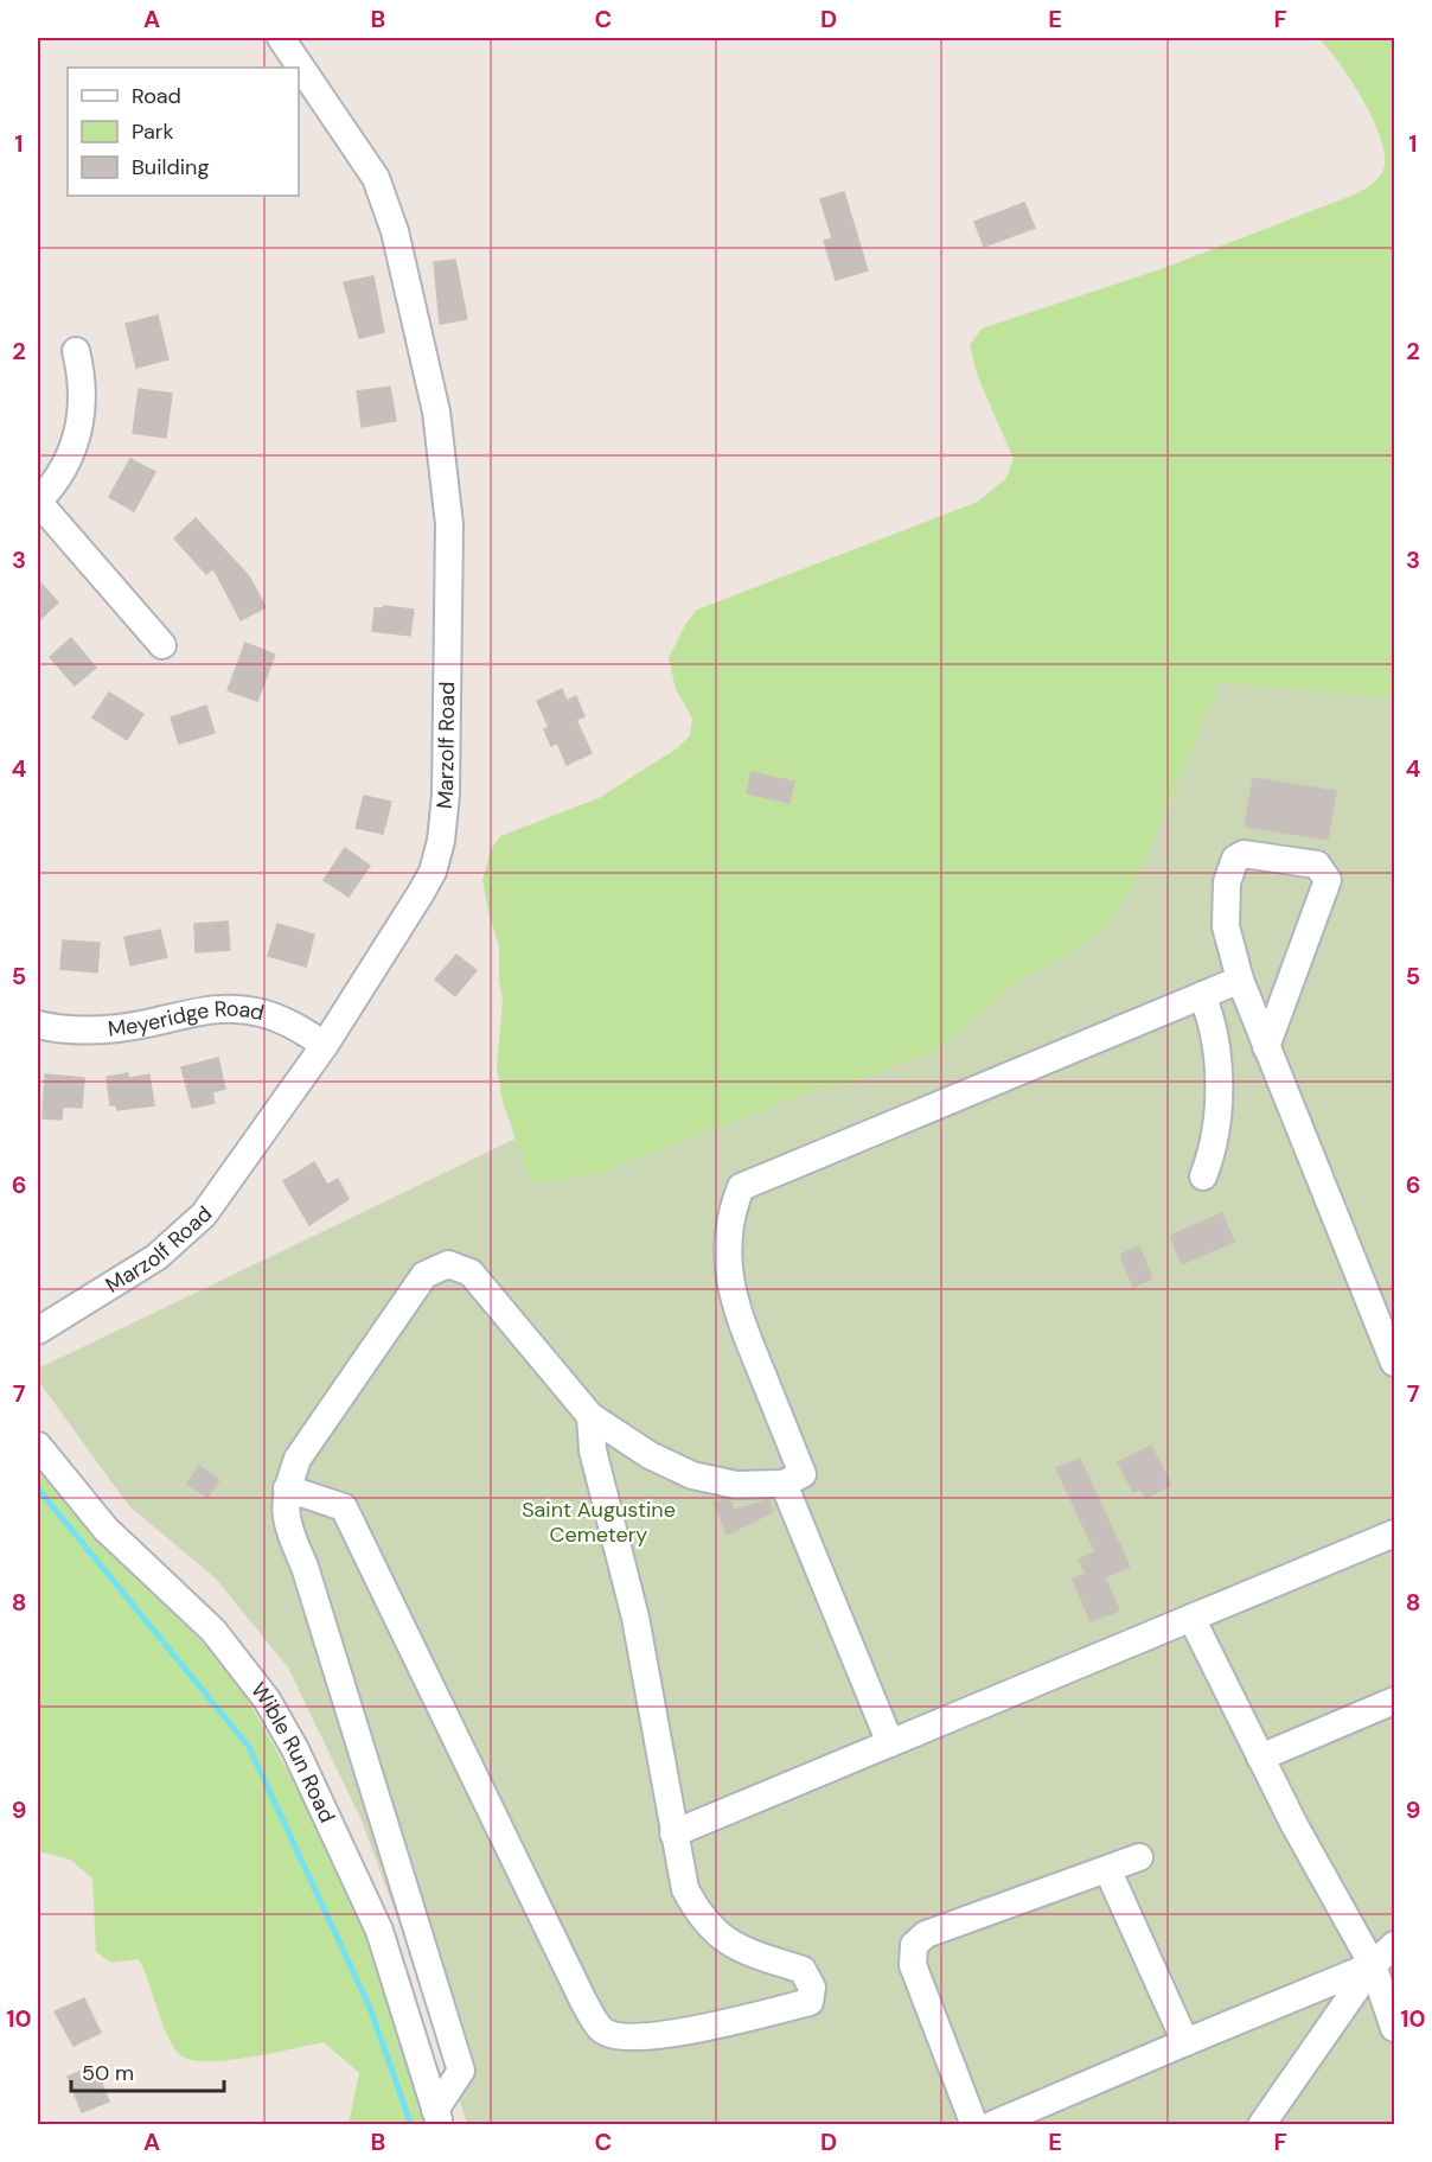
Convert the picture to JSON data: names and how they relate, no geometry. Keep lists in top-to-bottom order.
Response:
{
  "streets": {
    "street": ["Marzolf Road", "Meyeridge Road", "Wible Run Road"]
  },
  "crossings": [
    ["Marzolf Road", "Meyeridge Road"]
  ],
  "parks": ["Saint Augustine Cemetery"],
  "legend": ["Road", "Park", "Building"],
  "scale_bar": "50 m",
  "grid": {
    "columns": [
      "A",
      "B",
      "C",
      "D",
      "E",
      "F"
    ],
    "rows": [
      "1",
      "2",
      "3",
      "4",
      "5",
      "6",
      "7",
      "8",
      "9",
      "10"
    ]
  }
}
